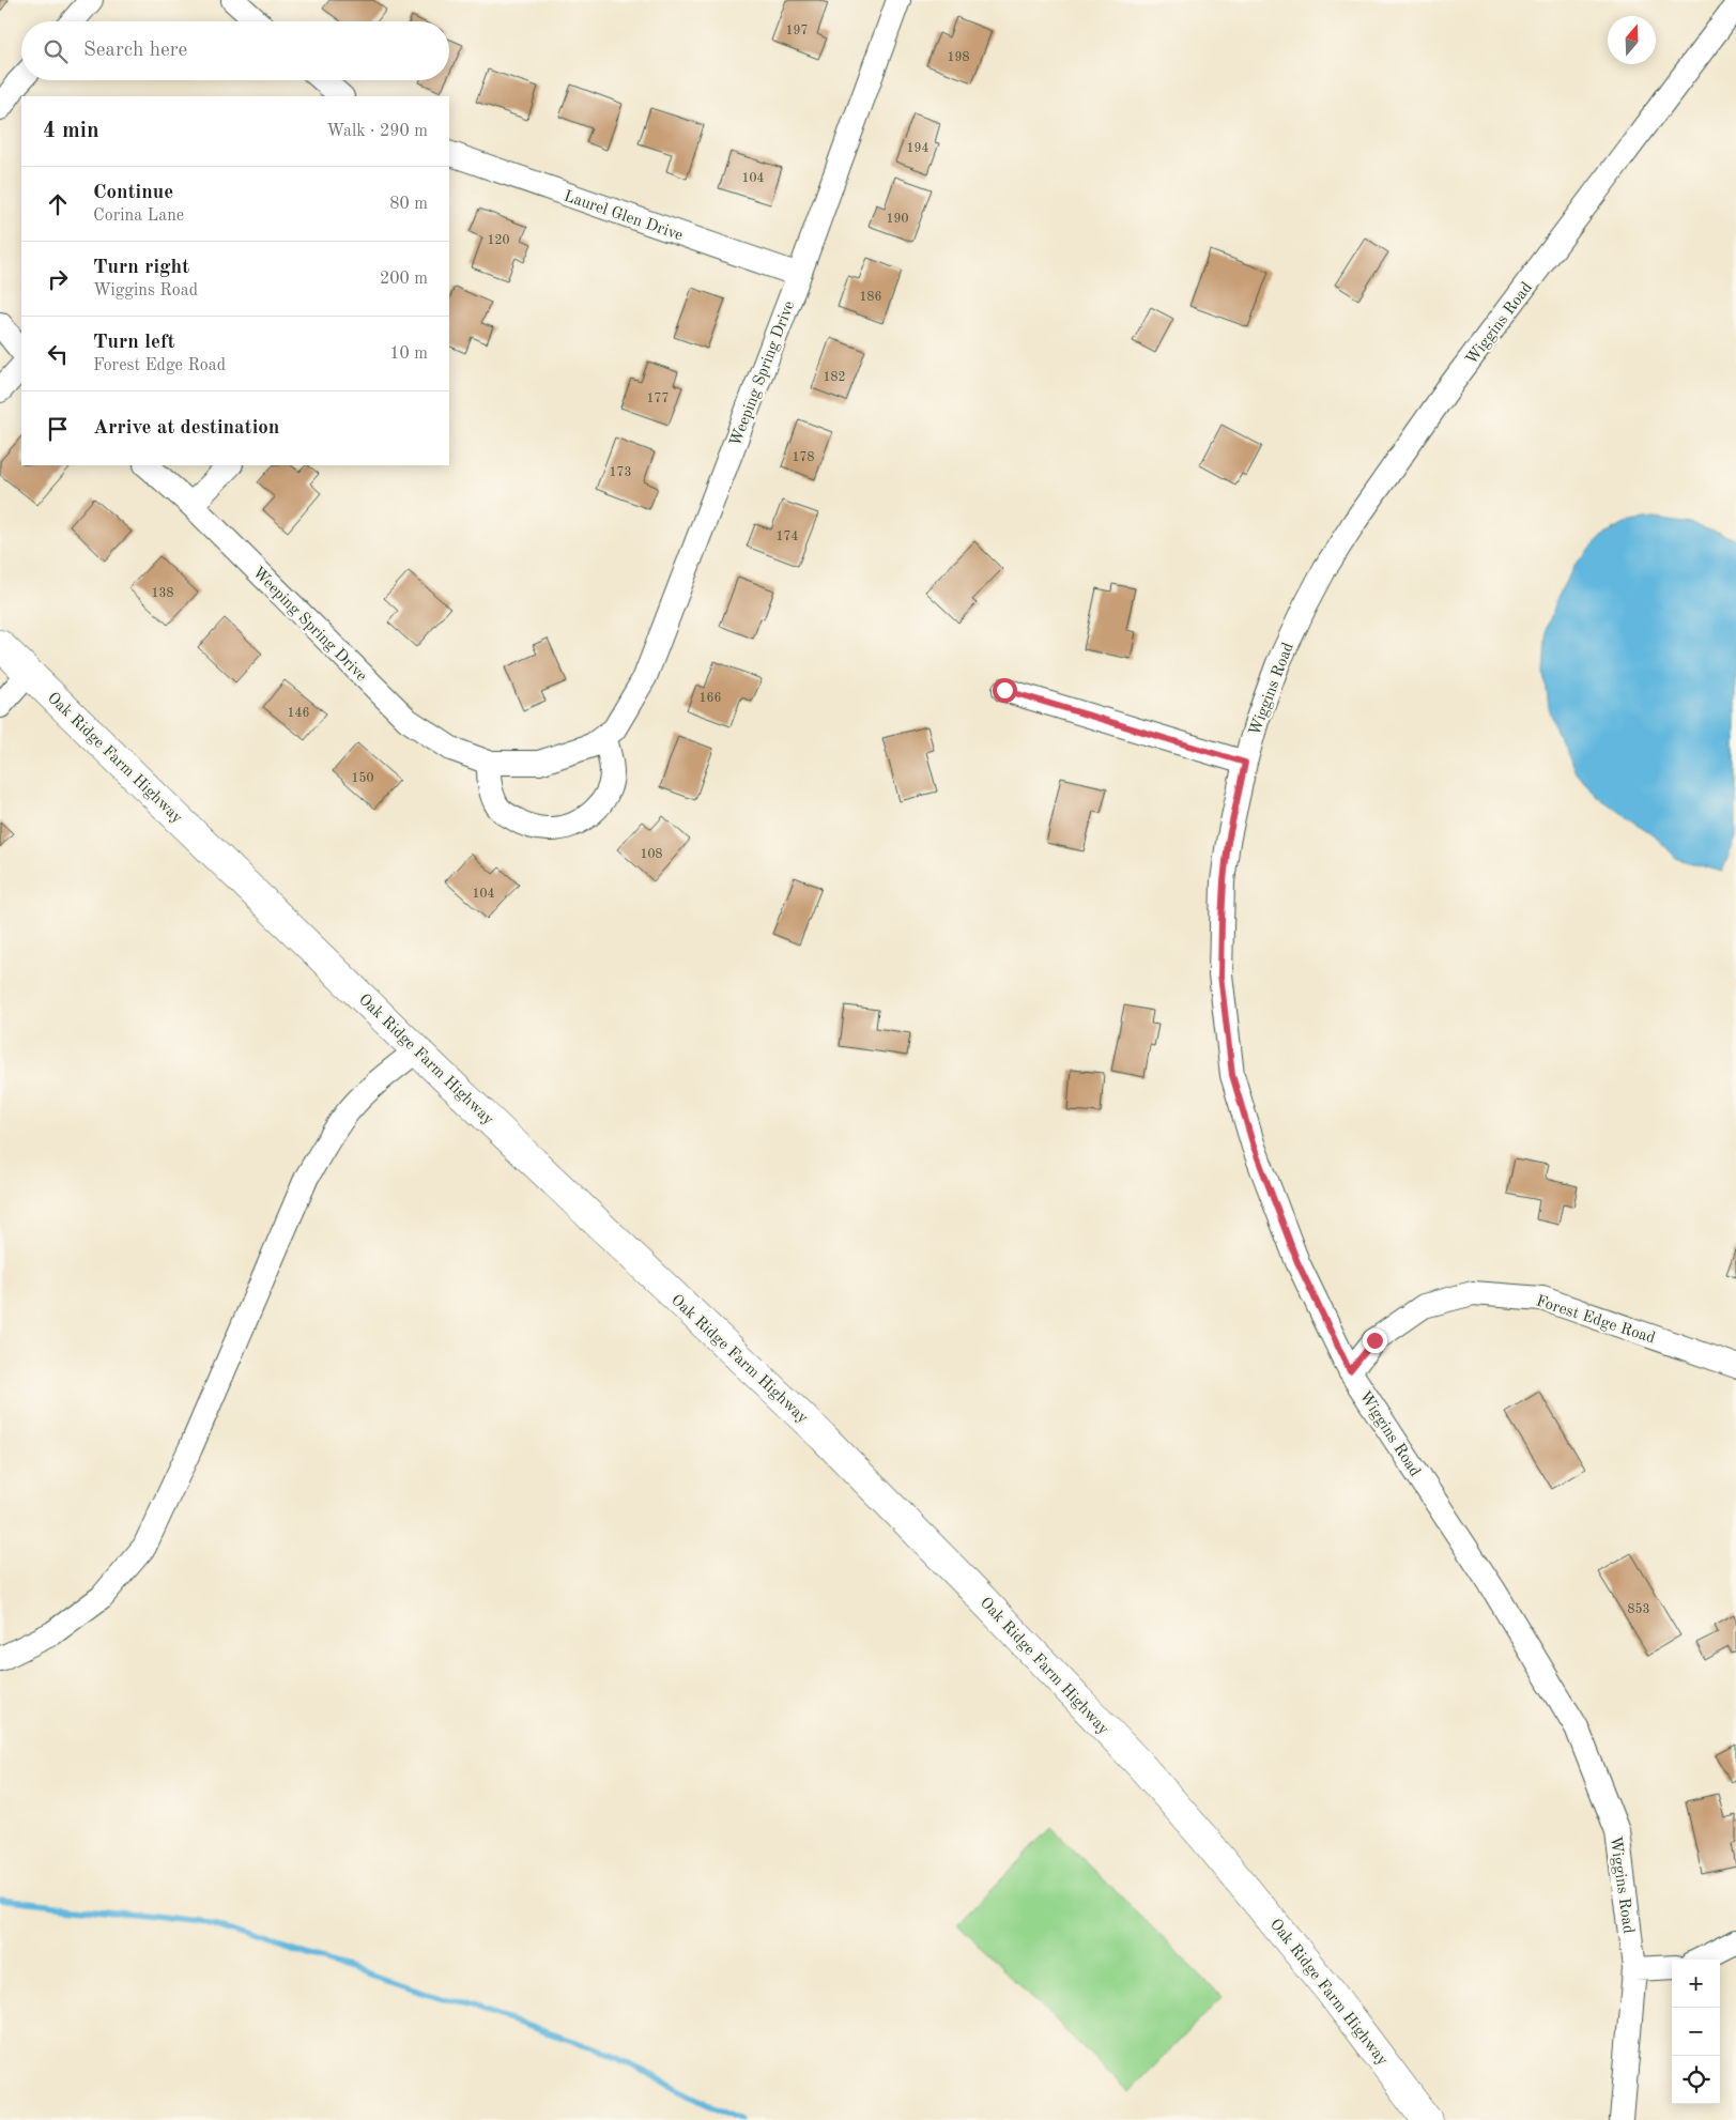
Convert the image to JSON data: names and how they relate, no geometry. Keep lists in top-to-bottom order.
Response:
{
  "streets": {
    "main road": ["Oak Ridge Farm Highway"],
    "street": [
      "Laurel Glen Drive",
      "Wiggins Road",
      "Weeping Spring Drive",
      "Forest Edge Road"
    ]
  },
  "crossings": [
    ["Laurel Glen Drive", "Weeping Spring Drive"],
    ["Wiggins Road", "Forest Edge Road"]
  ],
  "house_numbers": [
    "197",
    "198",
    "194",
    "104",
    "190",
    "120",
    "186",
    "182",
    "177",
    "178",
    "173",
    "174",
    "138",
    "166",
    "146",
    "150",
    "108",
    "104",
    "853"
  ],
  "north": "top",
  "page": {
    "search": "Search here",
    "heading": ["4 min", "Walk · 290 m"],
    "list": [
      ["Continue", "Corina Lane", "80 m"],
      ["Turn right", "Wiggins Road", "200 m"],
      ["Turn left", "Forest Edge Road", "10 m"],
      "Arrive at destination"
    ],
    "map_buttons": ["+", "−"]
  }
}
